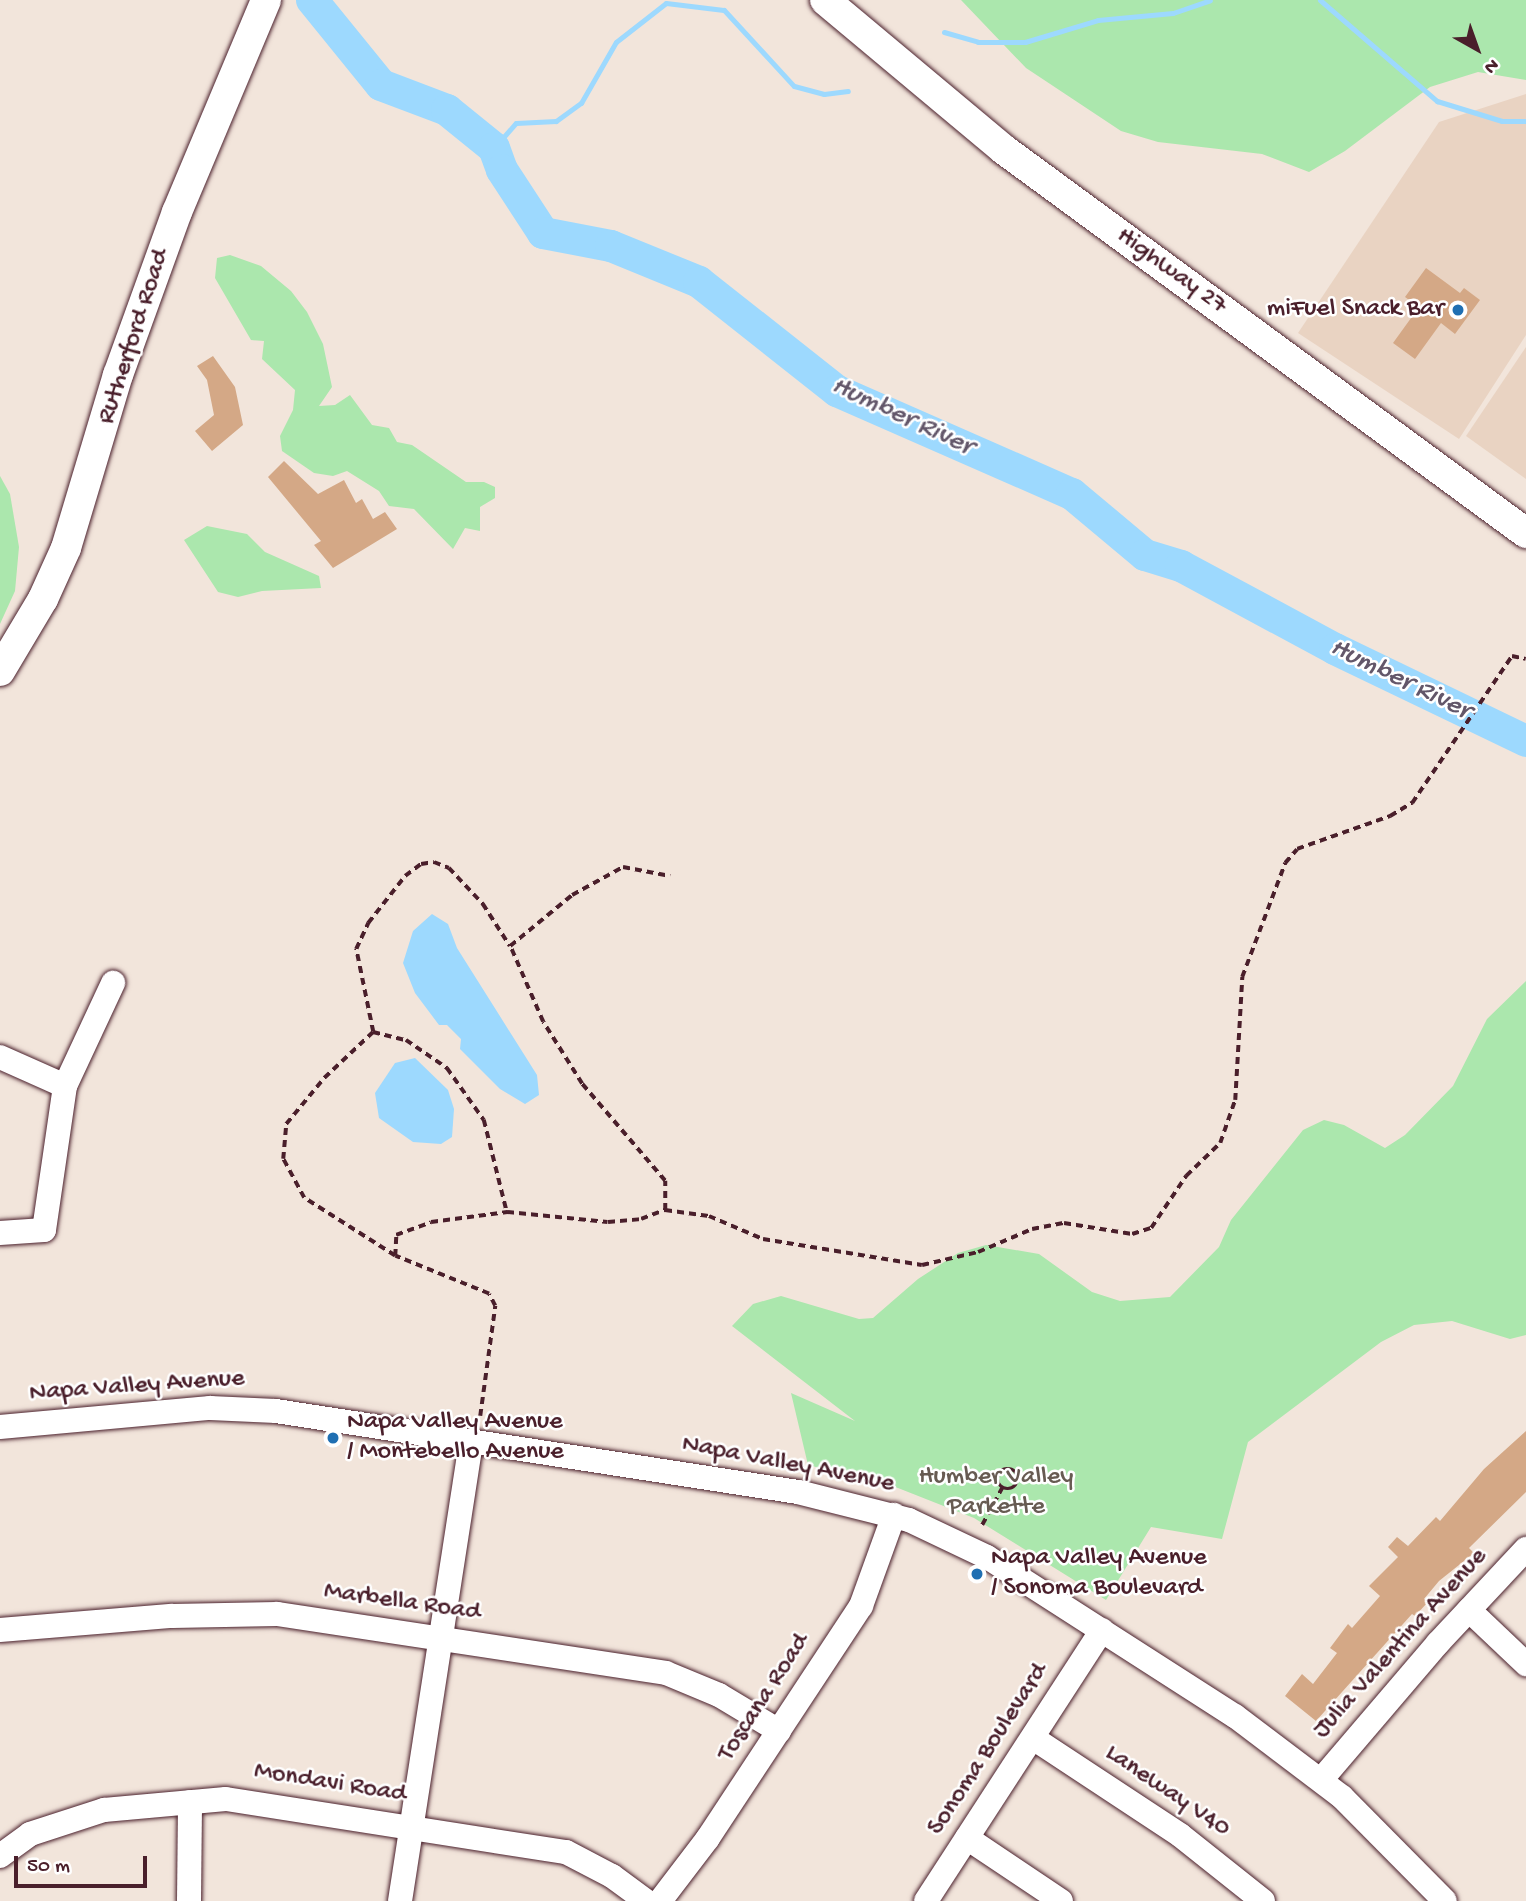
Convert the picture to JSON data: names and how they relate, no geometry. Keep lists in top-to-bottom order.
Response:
{
  "streets": {
    "main road": ["Highway 27", "Rutherford Road"],
    "street": [
      "Napa Valley Avenue",
      "Marbella Road",
      "Julia Valentina Avenue",
      "Toscana Road",
      "Sonoma Boulevard",
      "Mondavi Road",
      "Laneway V40"
    ]
  },
  "crossings": [
    ["Napa Valley Avenue", "Julia Valentina Avenue"],
    ["Napa Valley Avenue", "Toscana Road"],
    ["Napa Valley Avenue", "Sonoma Boulevard"],
    ["Marbella Road", "Toscana Road"],
    ["Sonoma Boulevard", "Laneway V40"]
  ],
  "water": ["Humber River"],
  "parks": ["Humber Valley Parkette"],
  "places": ["miFuel Snack Bar", "Napa Valley Avenue / Montebello Avenue", "Napa Valley Avenue / Sonoma Boulevard"],
  "scale_bar": "50 m",
  "north": "bottom right"
}
